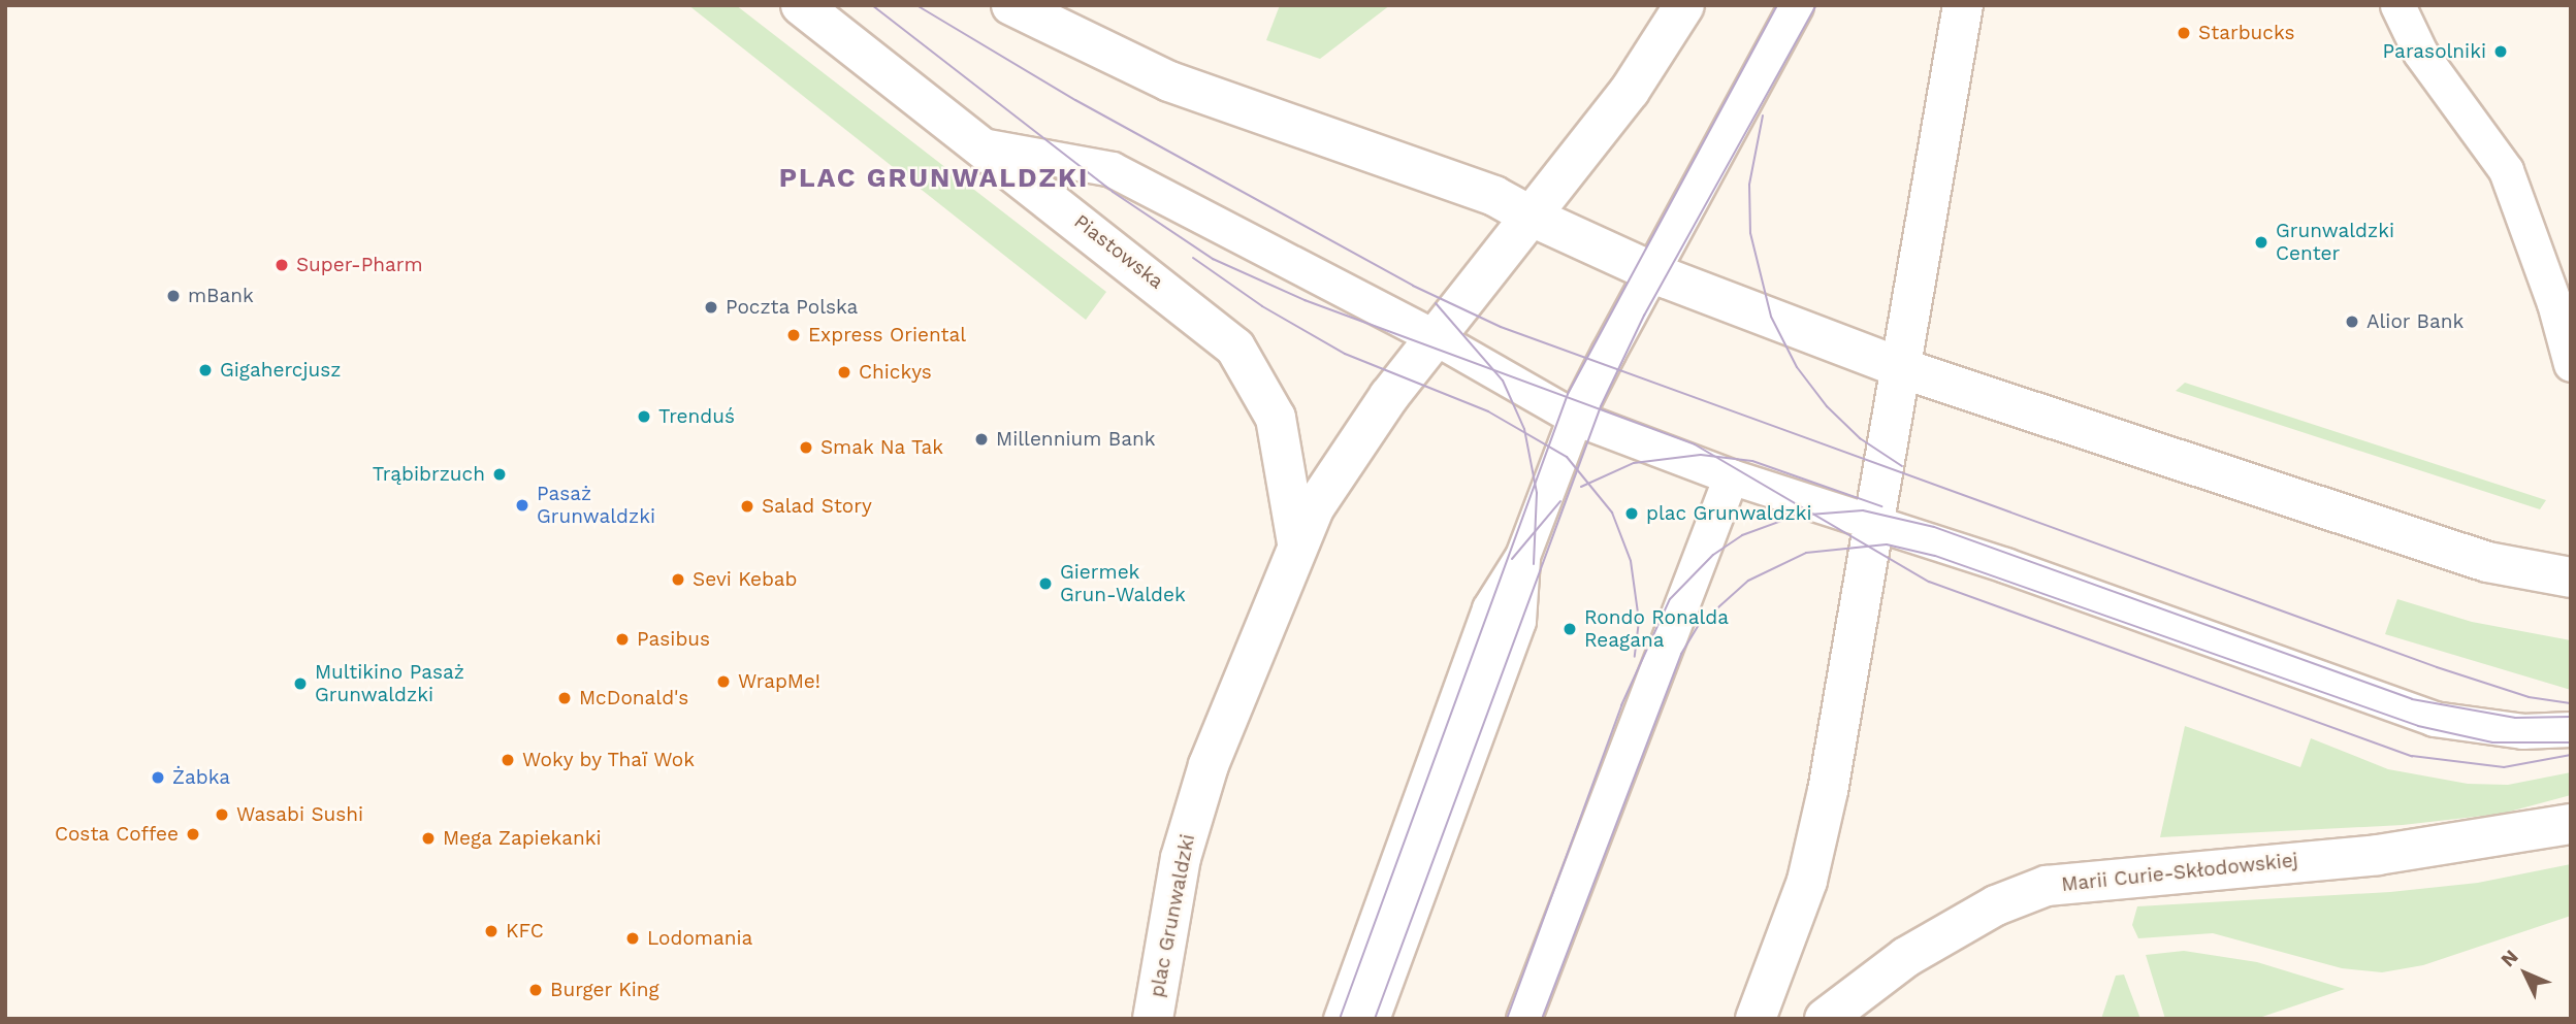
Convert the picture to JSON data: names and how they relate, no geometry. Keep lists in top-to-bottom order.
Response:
{
  "streets": {
    "main road": ["Piastowska", "Marii Curie-Skłodowskiej", "plac Grunwaldzki"]
  },
  "crossings": [
    ["Piastowska", "plac Grunwaldzki"]
  ],
  "districts": ["PLAC GRUNWALDZKI"],
  "places": [
    "Starbucks",
    "Parasolniki",
    "Grunwaldzki Center",
    "Super-Pharm",
    "mBank",
    "Poczta Polska",
    "Alior Bank",
    "Express Oriental",
    "Gigahercjusz",
    "Chickys",
    "Trenduś",
    "Millennium Bank",
    "Smak Na Tak",
    "Trąbibrzuch",
    "Pasaż Grunwaldzki",
    "Salad Story",
    "plac Grunwaldzki",
    "Sevi Kebab",
    "Giermek Grun-Waldek",
    "Rondo Ronalda Reagana",
    "Pasibus",
    "WrapMe!",
    "Multikino Pasaż Grunwaldzki",
    "McDonald's",
    "Woky by Thaï Wok",
    "Żabka",
    "Wasabi Sushi",
    "Costa Coffee",
    "Mega Zapiekanki",
    "KFC",
    "Lodomania",
    "Burger King"
  ],
  "north": "top left"
}
